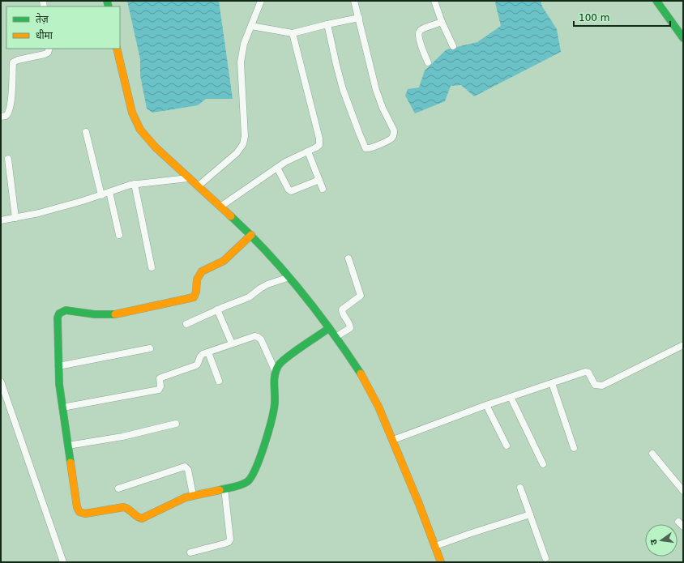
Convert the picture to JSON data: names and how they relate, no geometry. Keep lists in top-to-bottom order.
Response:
{
  "legend": ["तेज़", "धीमा"],
  "scale_bar": "100 m",
  "north": "left"
}
